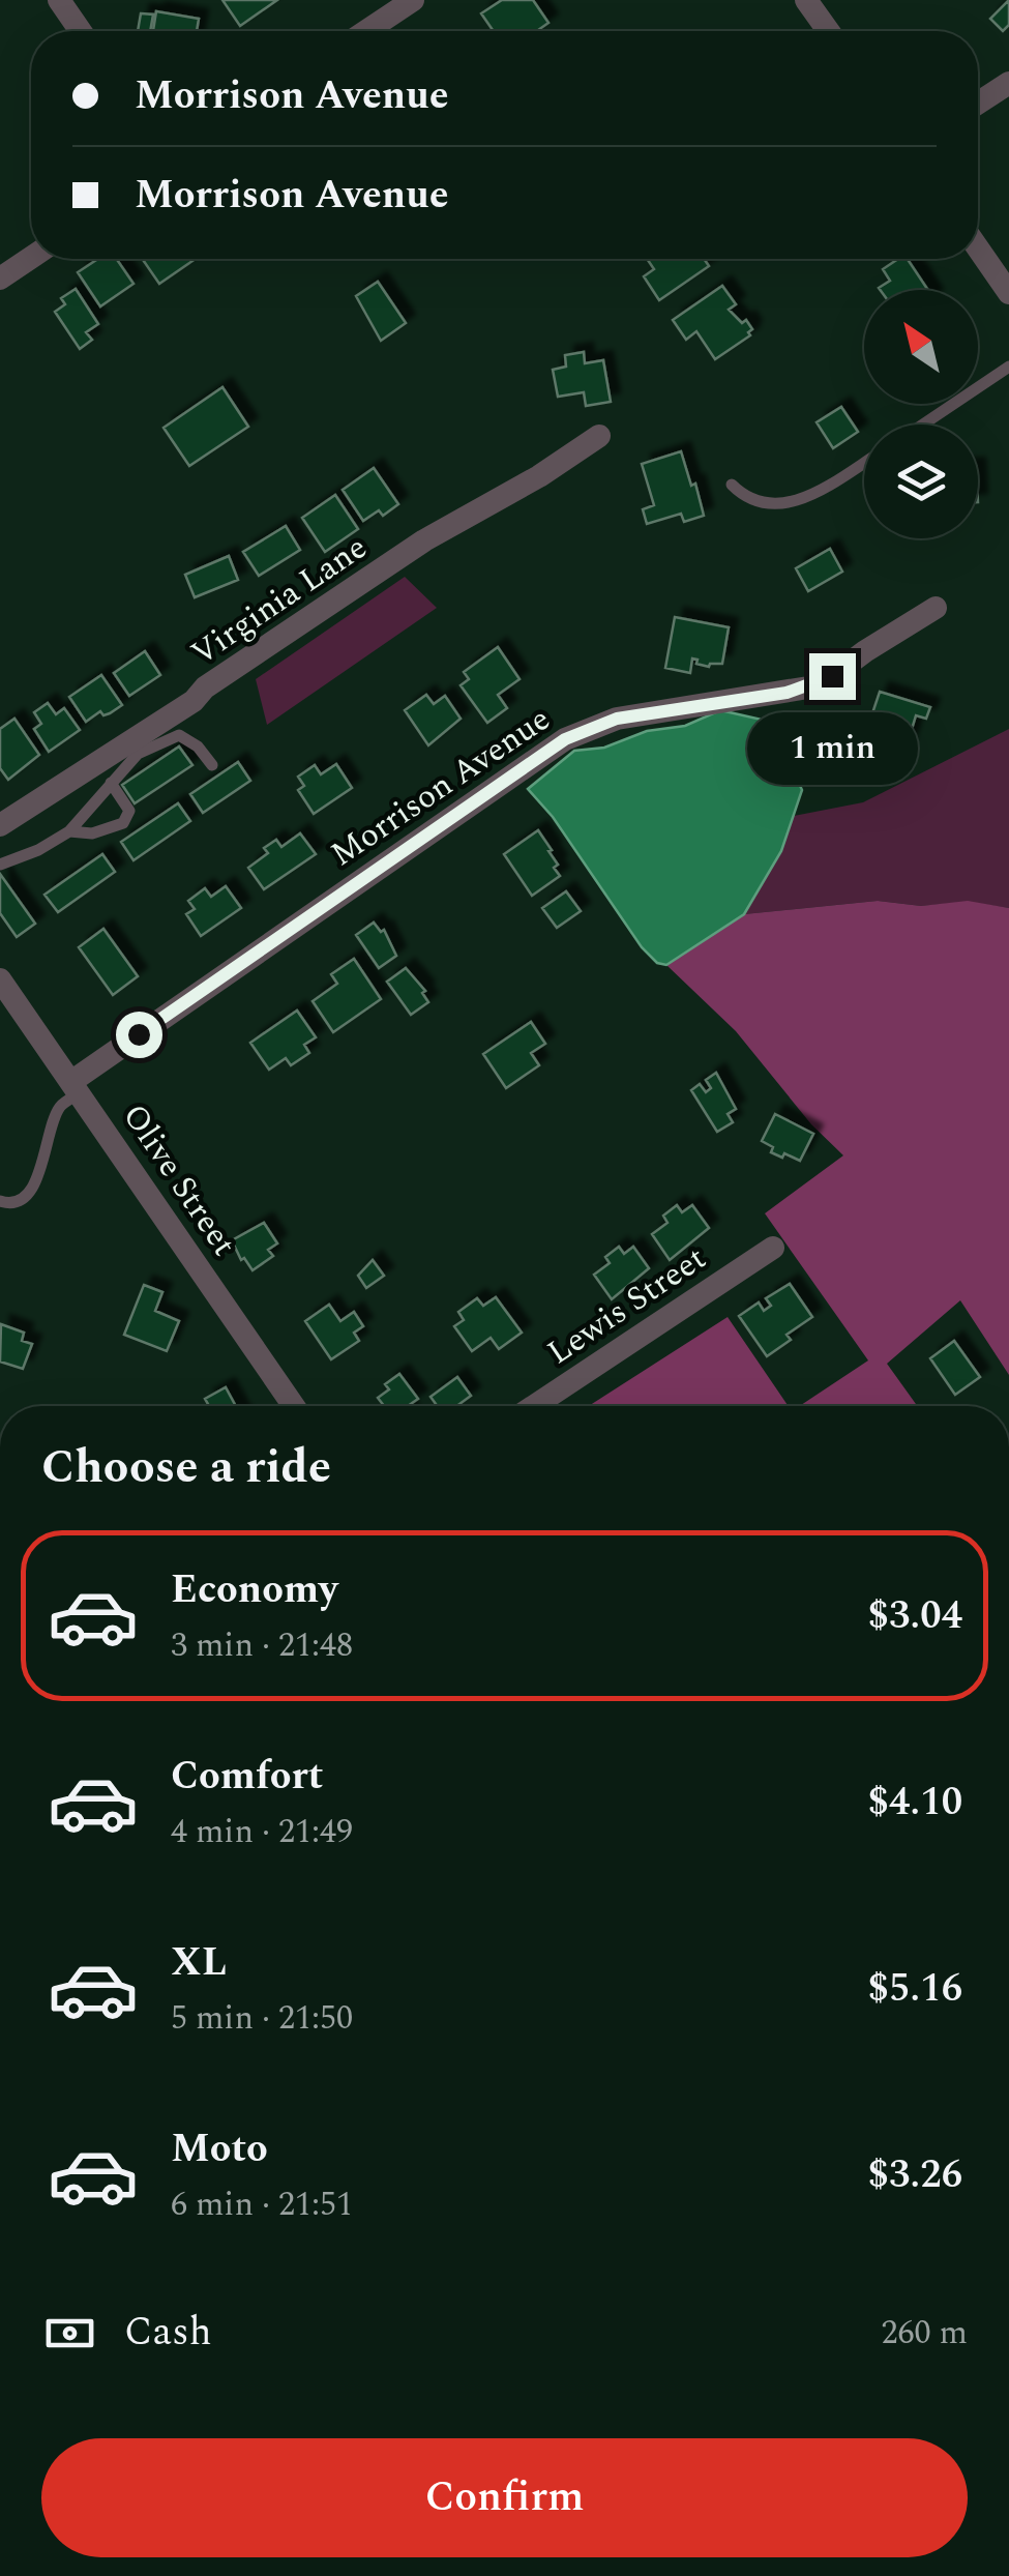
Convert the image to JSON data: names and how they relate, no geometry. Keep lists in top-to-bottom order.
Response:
{
  "streets": {
    "street": [
      "Virginia Lane",
      "Morrison Avenue",
      "Olive Street",
      "Lewis Street"
    ]
  },
  "crossings": [
    ["Morrison Avenue", "Olive Street"]
  ],
  "north": "top left",
  "page": {
    "banner": ["Morrison Avenue", "Morrison Avenue"],
    "bubble": "1 min",
    "heading": "Choose a ride",
    "list": [
      {
        "name": "Economy",
        "note": "3 min · 21:48",
        "value": "$3.04"
      },
      {
        "name": "Comfort",
        "note": "4 min · 21:49",
        "value": "$4.10"
      },
      {
        "name": "XL",
        "note": "5 min · 21:50",
        "value": "$5.16"
      },
      {
        "name": "Moto",
        "note": "6 min · 21:51",
        "value": "$3.26"
      }
    ],
    "pay": ["Cash", "260 m"],
    "buttons": "Confirm"
  }
}
